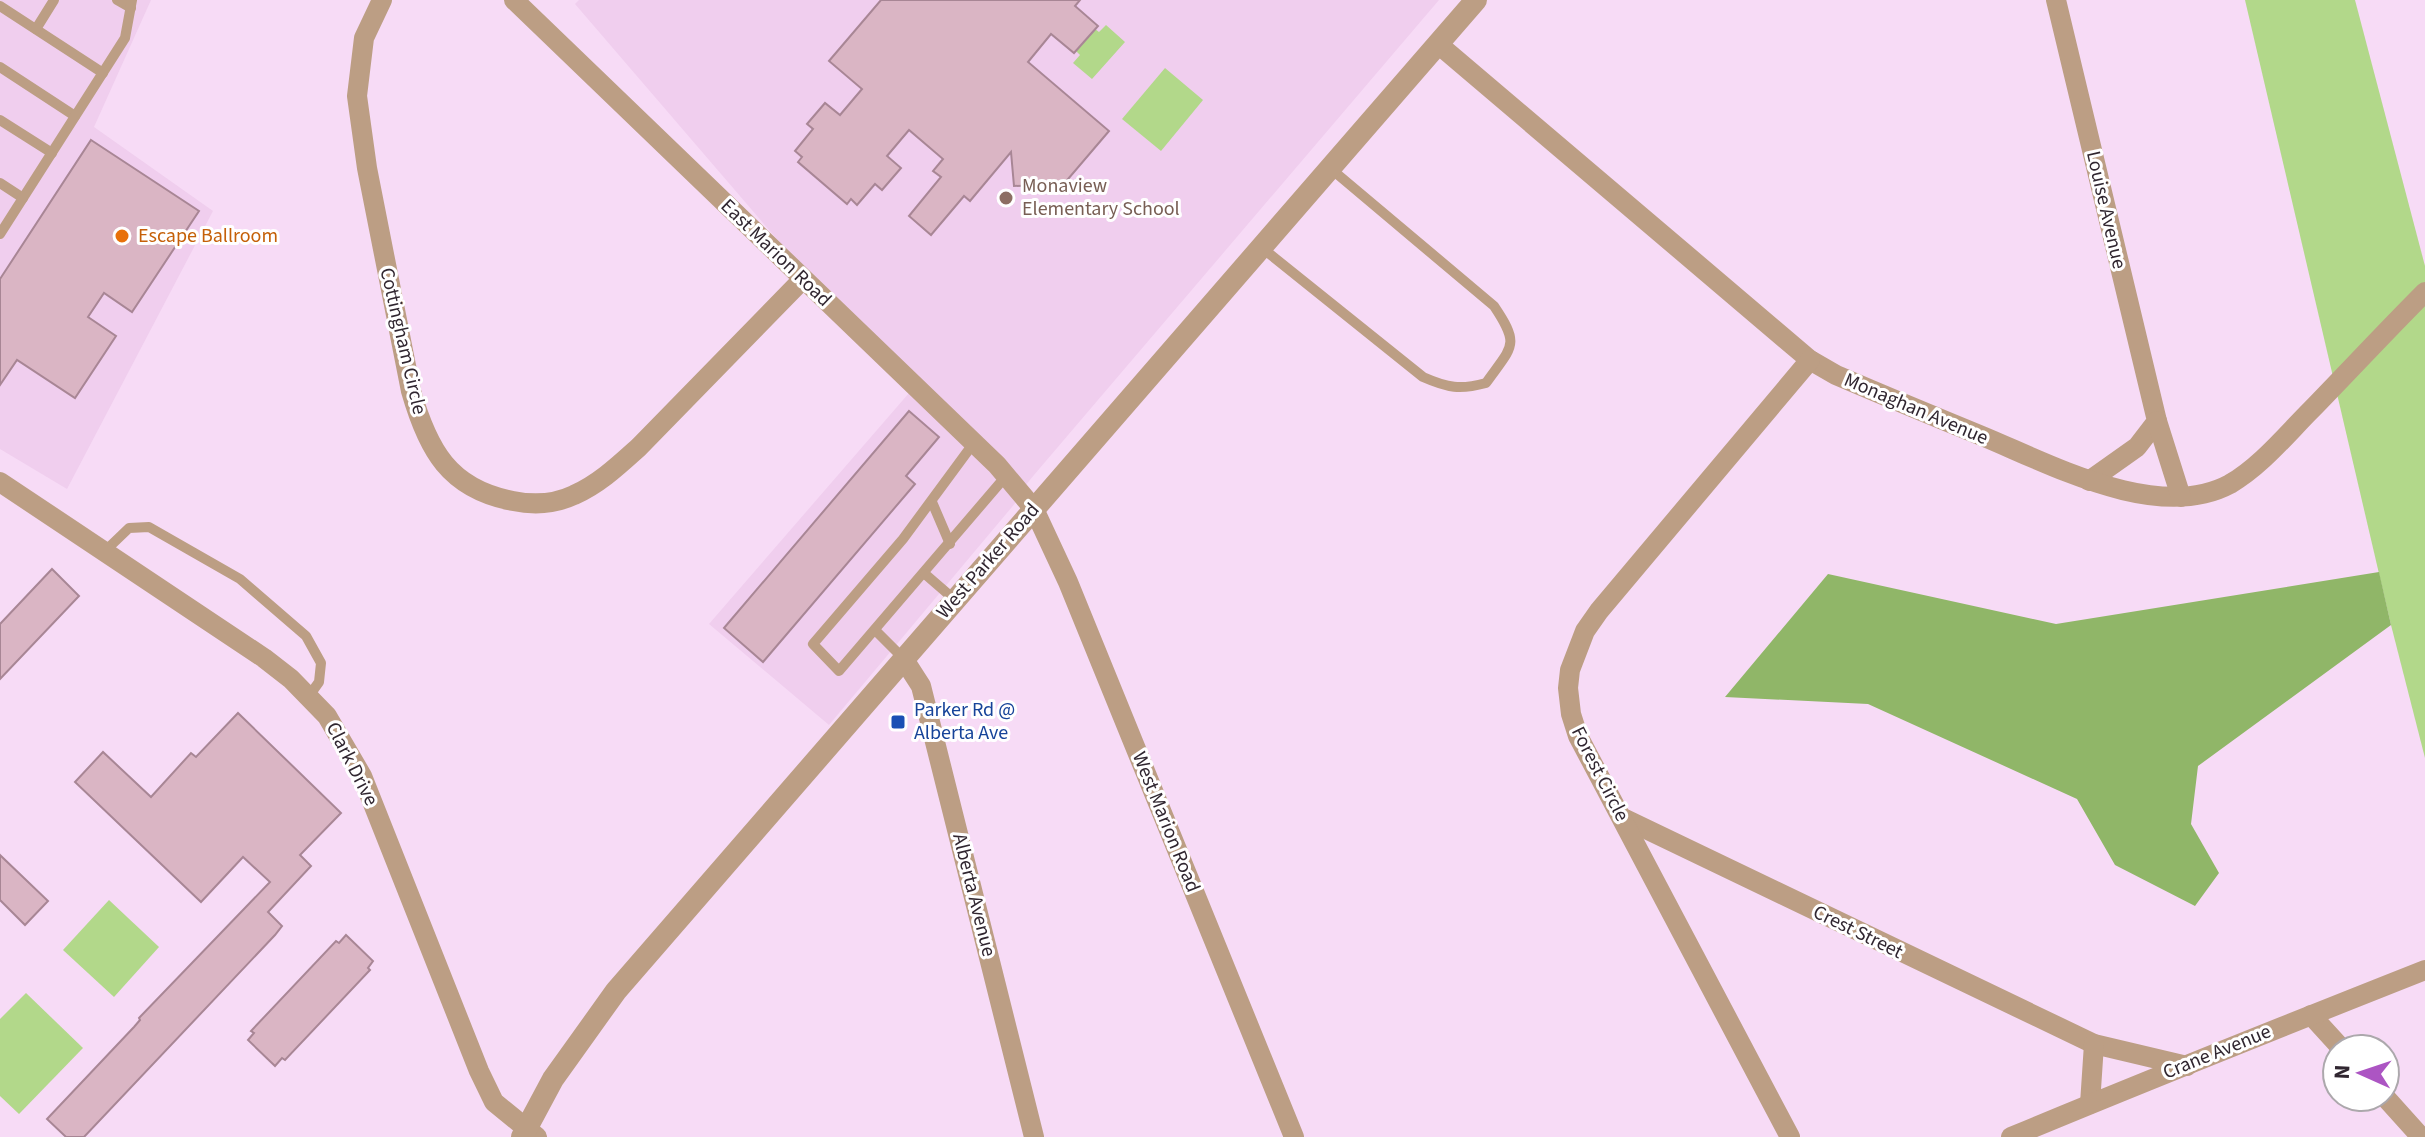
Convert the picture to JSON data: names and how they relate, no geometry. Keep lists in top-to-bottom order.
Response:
{
  "streets": {
    "street": [
      "Louise Avenue",
      "East Marion Road",
      "Cottingham Circle",
      "Monaghan Avenue",
      "West Parker Road",
      "Clark Drive",
      "Forest Circle",
      "West Marion Road",
      "Alberta Avenue",
      "Crest Street",
      "Crane Avenue"
    ]
  },
  "crossings": [
    ["Louise Avenue", "Monaghan Avenue"],
    ["East Marion Road", "Cottingham Circle"],
    ["East Marion Road", "West Parker Road"],
    ["East Marion Road", "West Marion Road"],
    ["Monaghan Avenue", "West Parker Road"],
    ["Monaghan Avenue", "Forest Circle"],
    ["West Parker Road", "Clark Drive"],
    ["West Parker Road", "West Marion Road"],
    ["West Parker Road", "Alberta Avenue"],
    ["Forest Circle", "Crest Street"],
    ["Crest Street", "Crane Avenue"]
  ],
  "places": {
    "other": ["Monaview Elementary School", "Escape Ballroom"],
    "transit": ["Parker Rd @ Alberta Ave"]
  },
  "north": "left"
}
